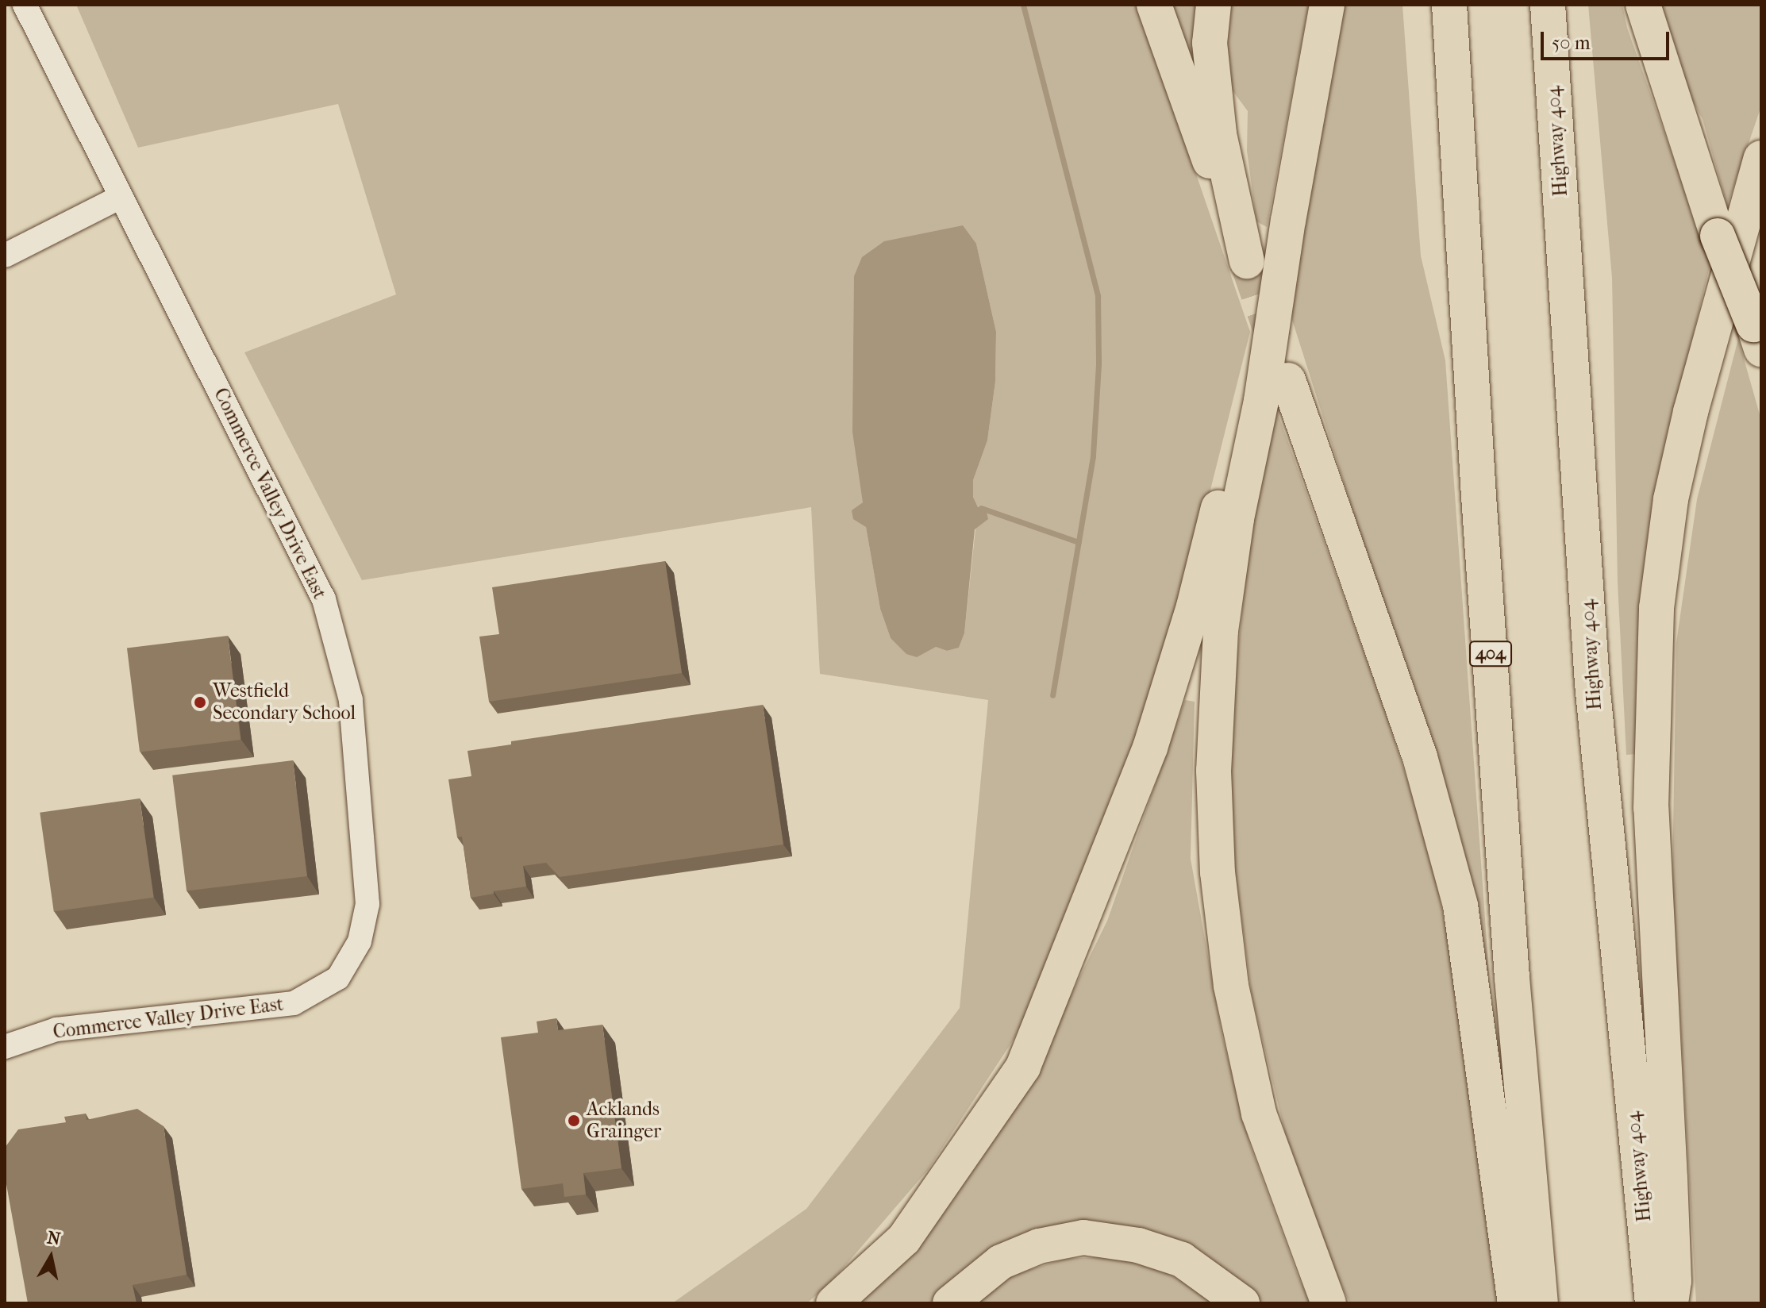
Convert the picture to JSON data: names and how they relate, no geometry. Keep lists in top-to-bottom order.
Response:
{
  "streets": {
    "highway": ["Highway 404", "404"],
    "street": ["Commerce Valley Drive East"]
  },
  "places": ["Westfield Secondary School", "Acklands Grainger"],
  "scale_bar": "50 m",
  "north": "top"
}
